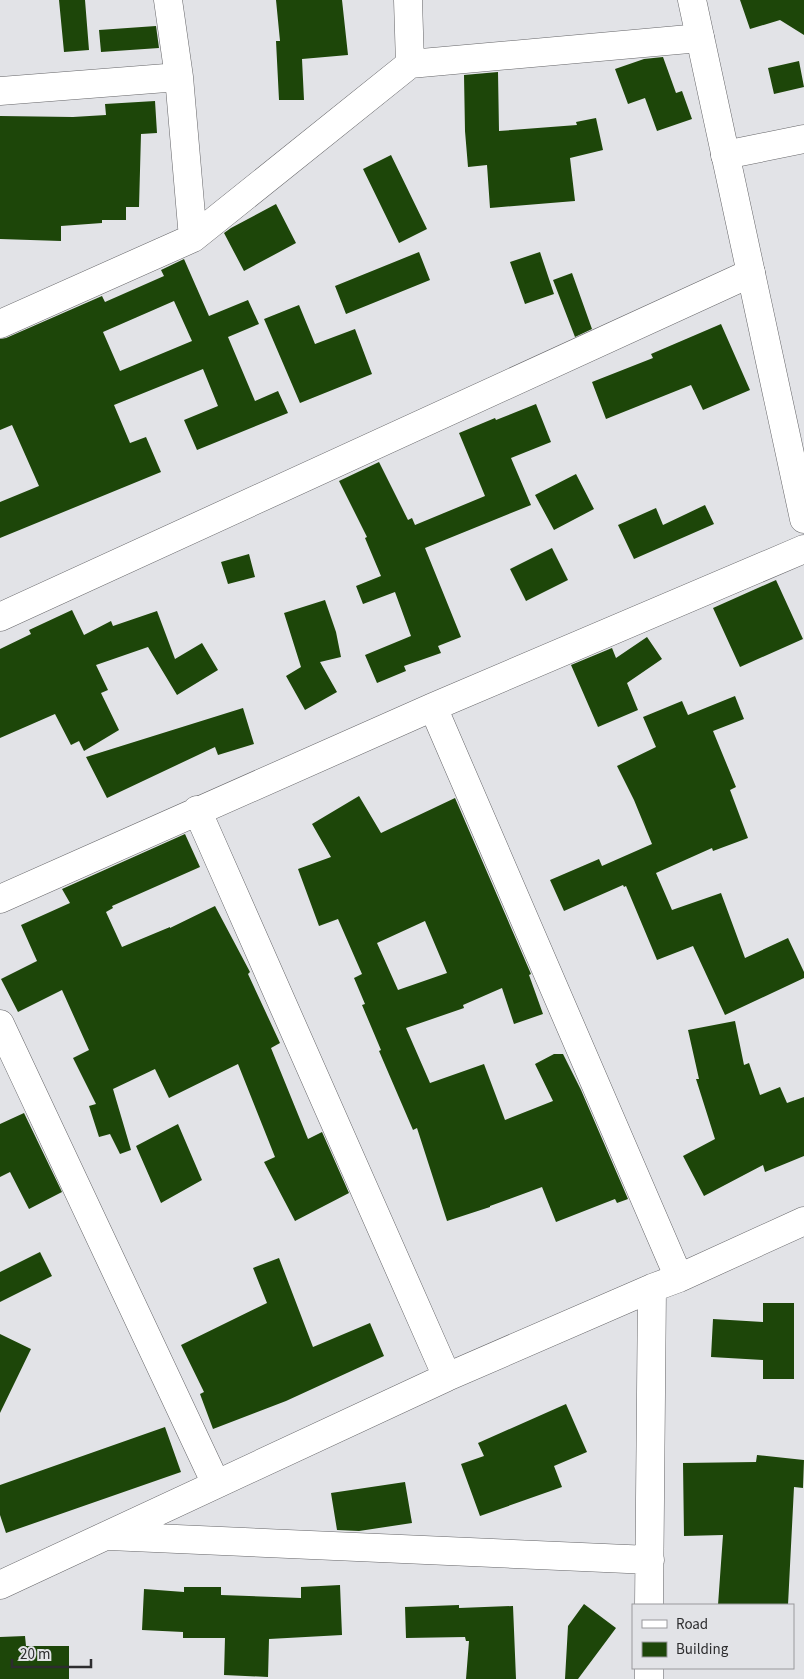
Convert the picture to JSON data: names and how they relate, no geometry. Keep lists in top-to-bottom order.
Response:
{
  "legend": ["Road", "Building"],
  "scale_bar": "20 m"
}
